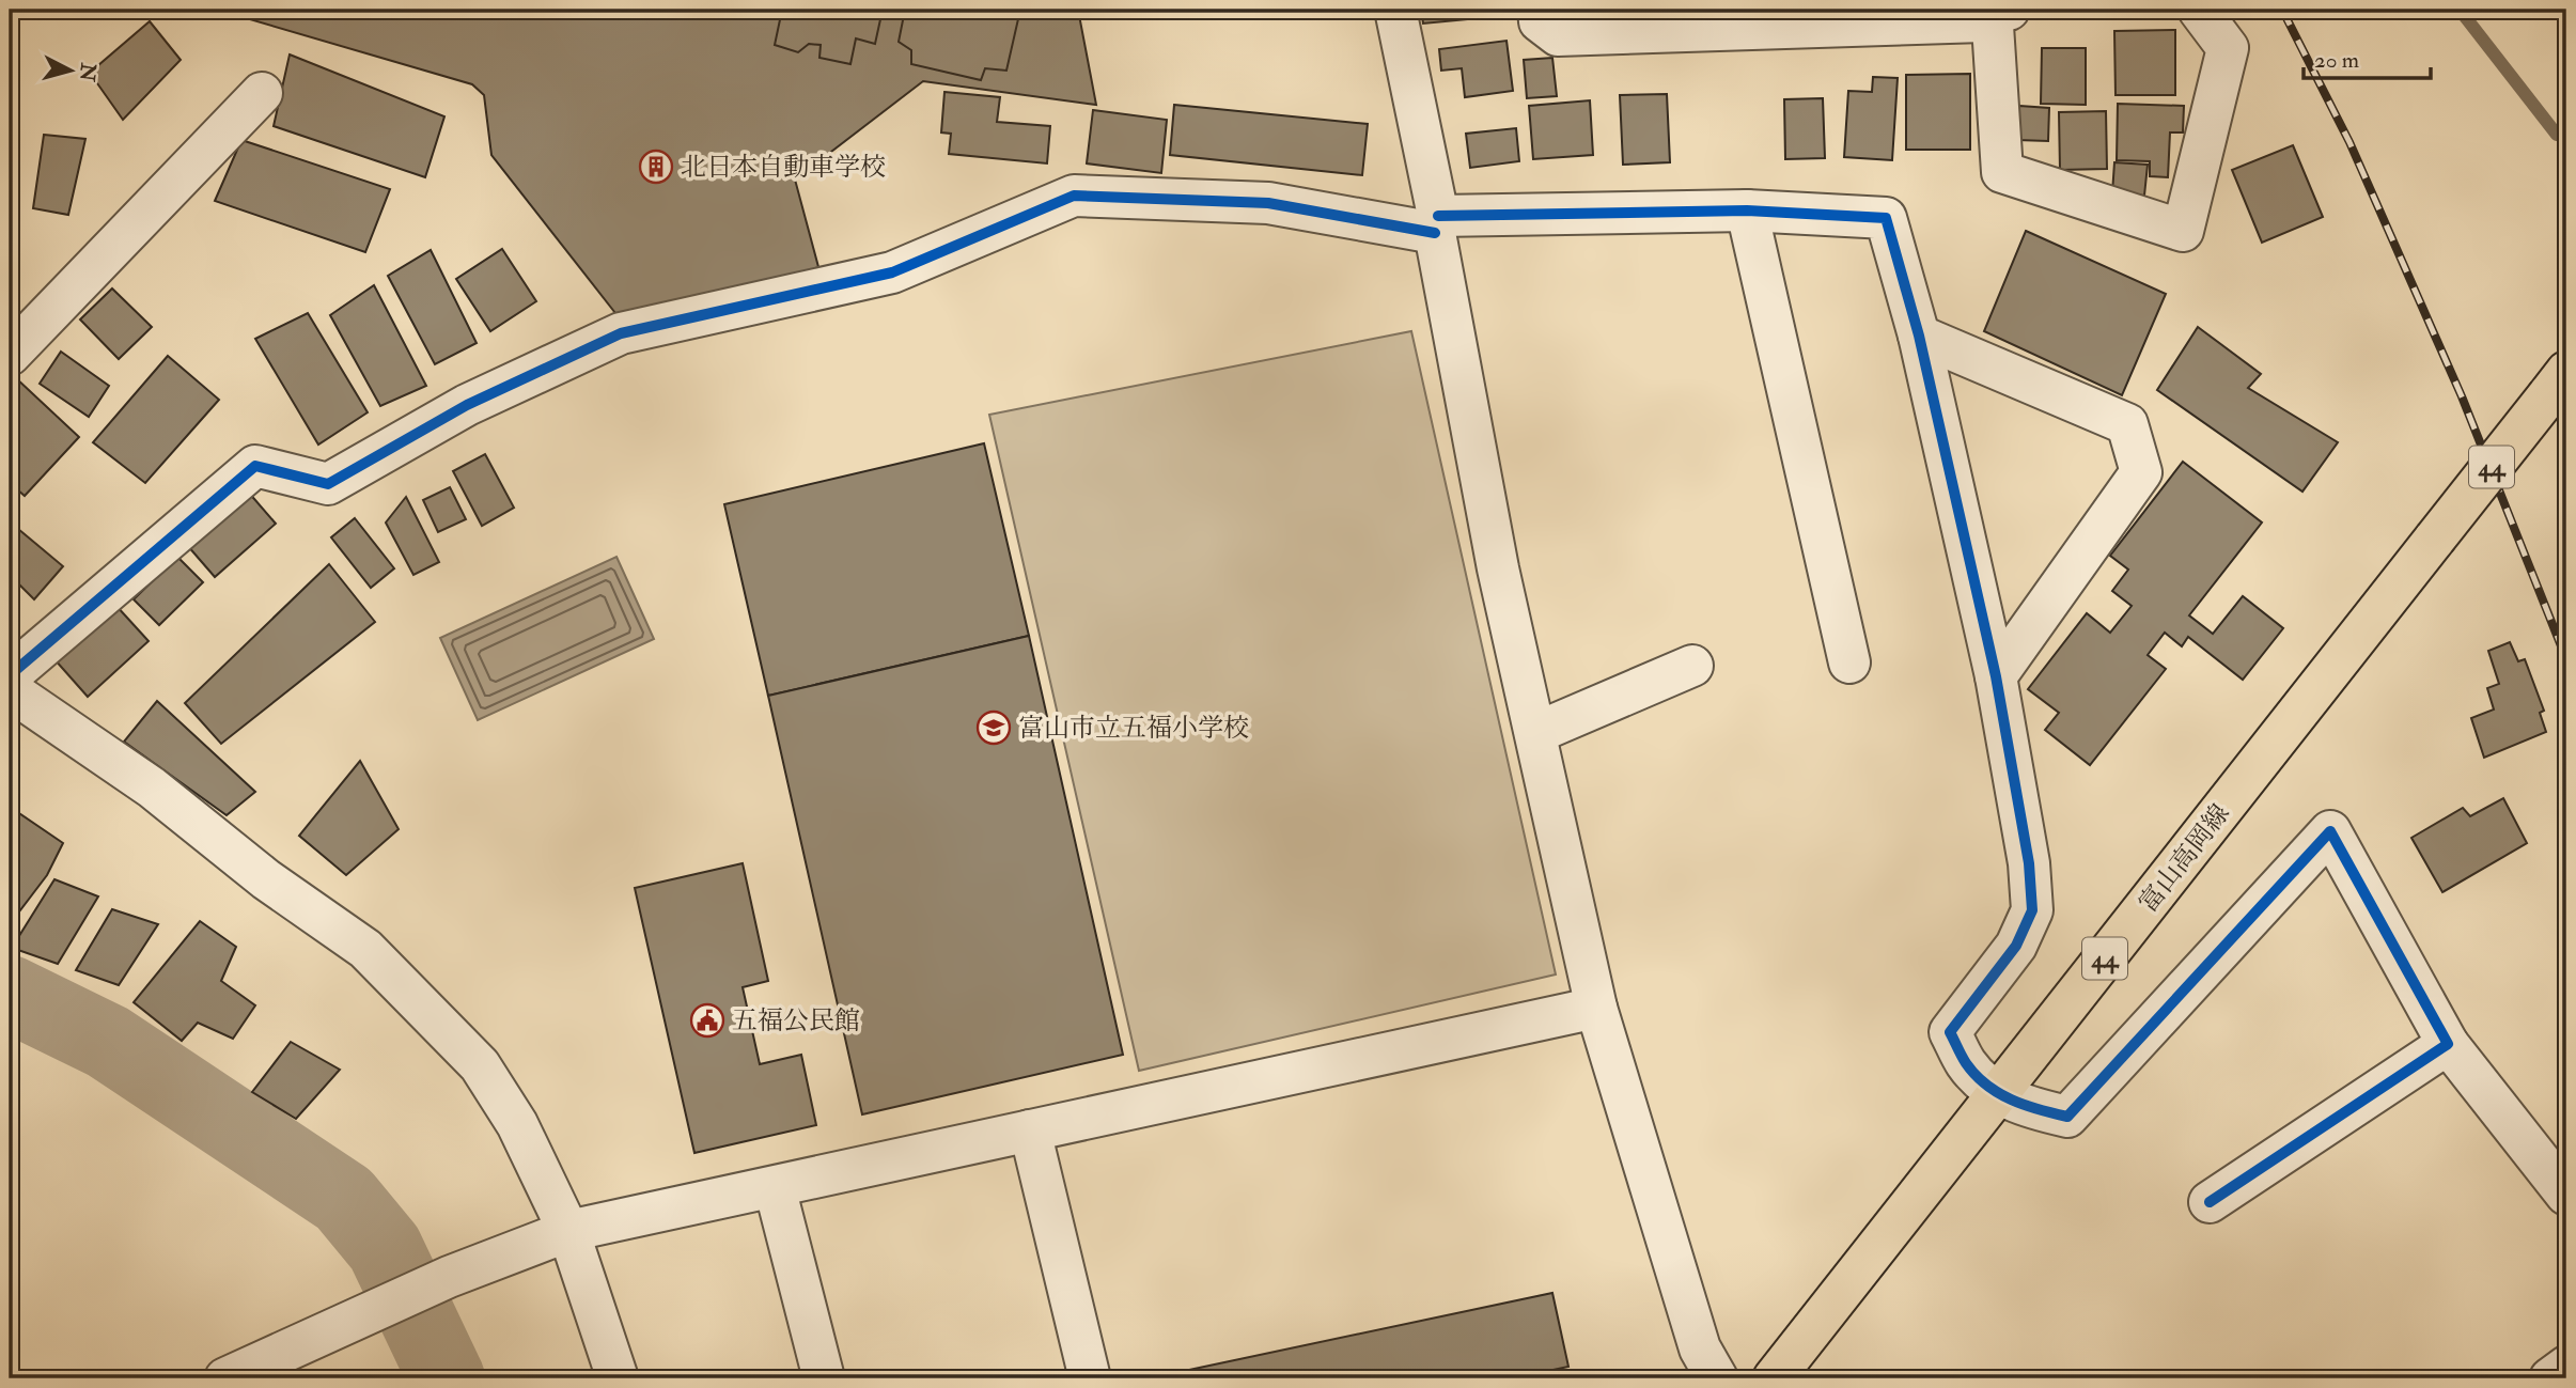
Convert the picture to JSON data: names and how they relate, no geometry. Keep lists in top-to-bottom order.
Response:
{
  "streets": {
    "main road": ["44", "富山高岡線"]
  },
  "places": {
    "building": ["北日本自動車学校"],
    "school or university": ["富山市立五福小学校"],
    "public building": ["五福公民館"]
  },
  "scale_bar": "20 m",
  "north": "right"
}
